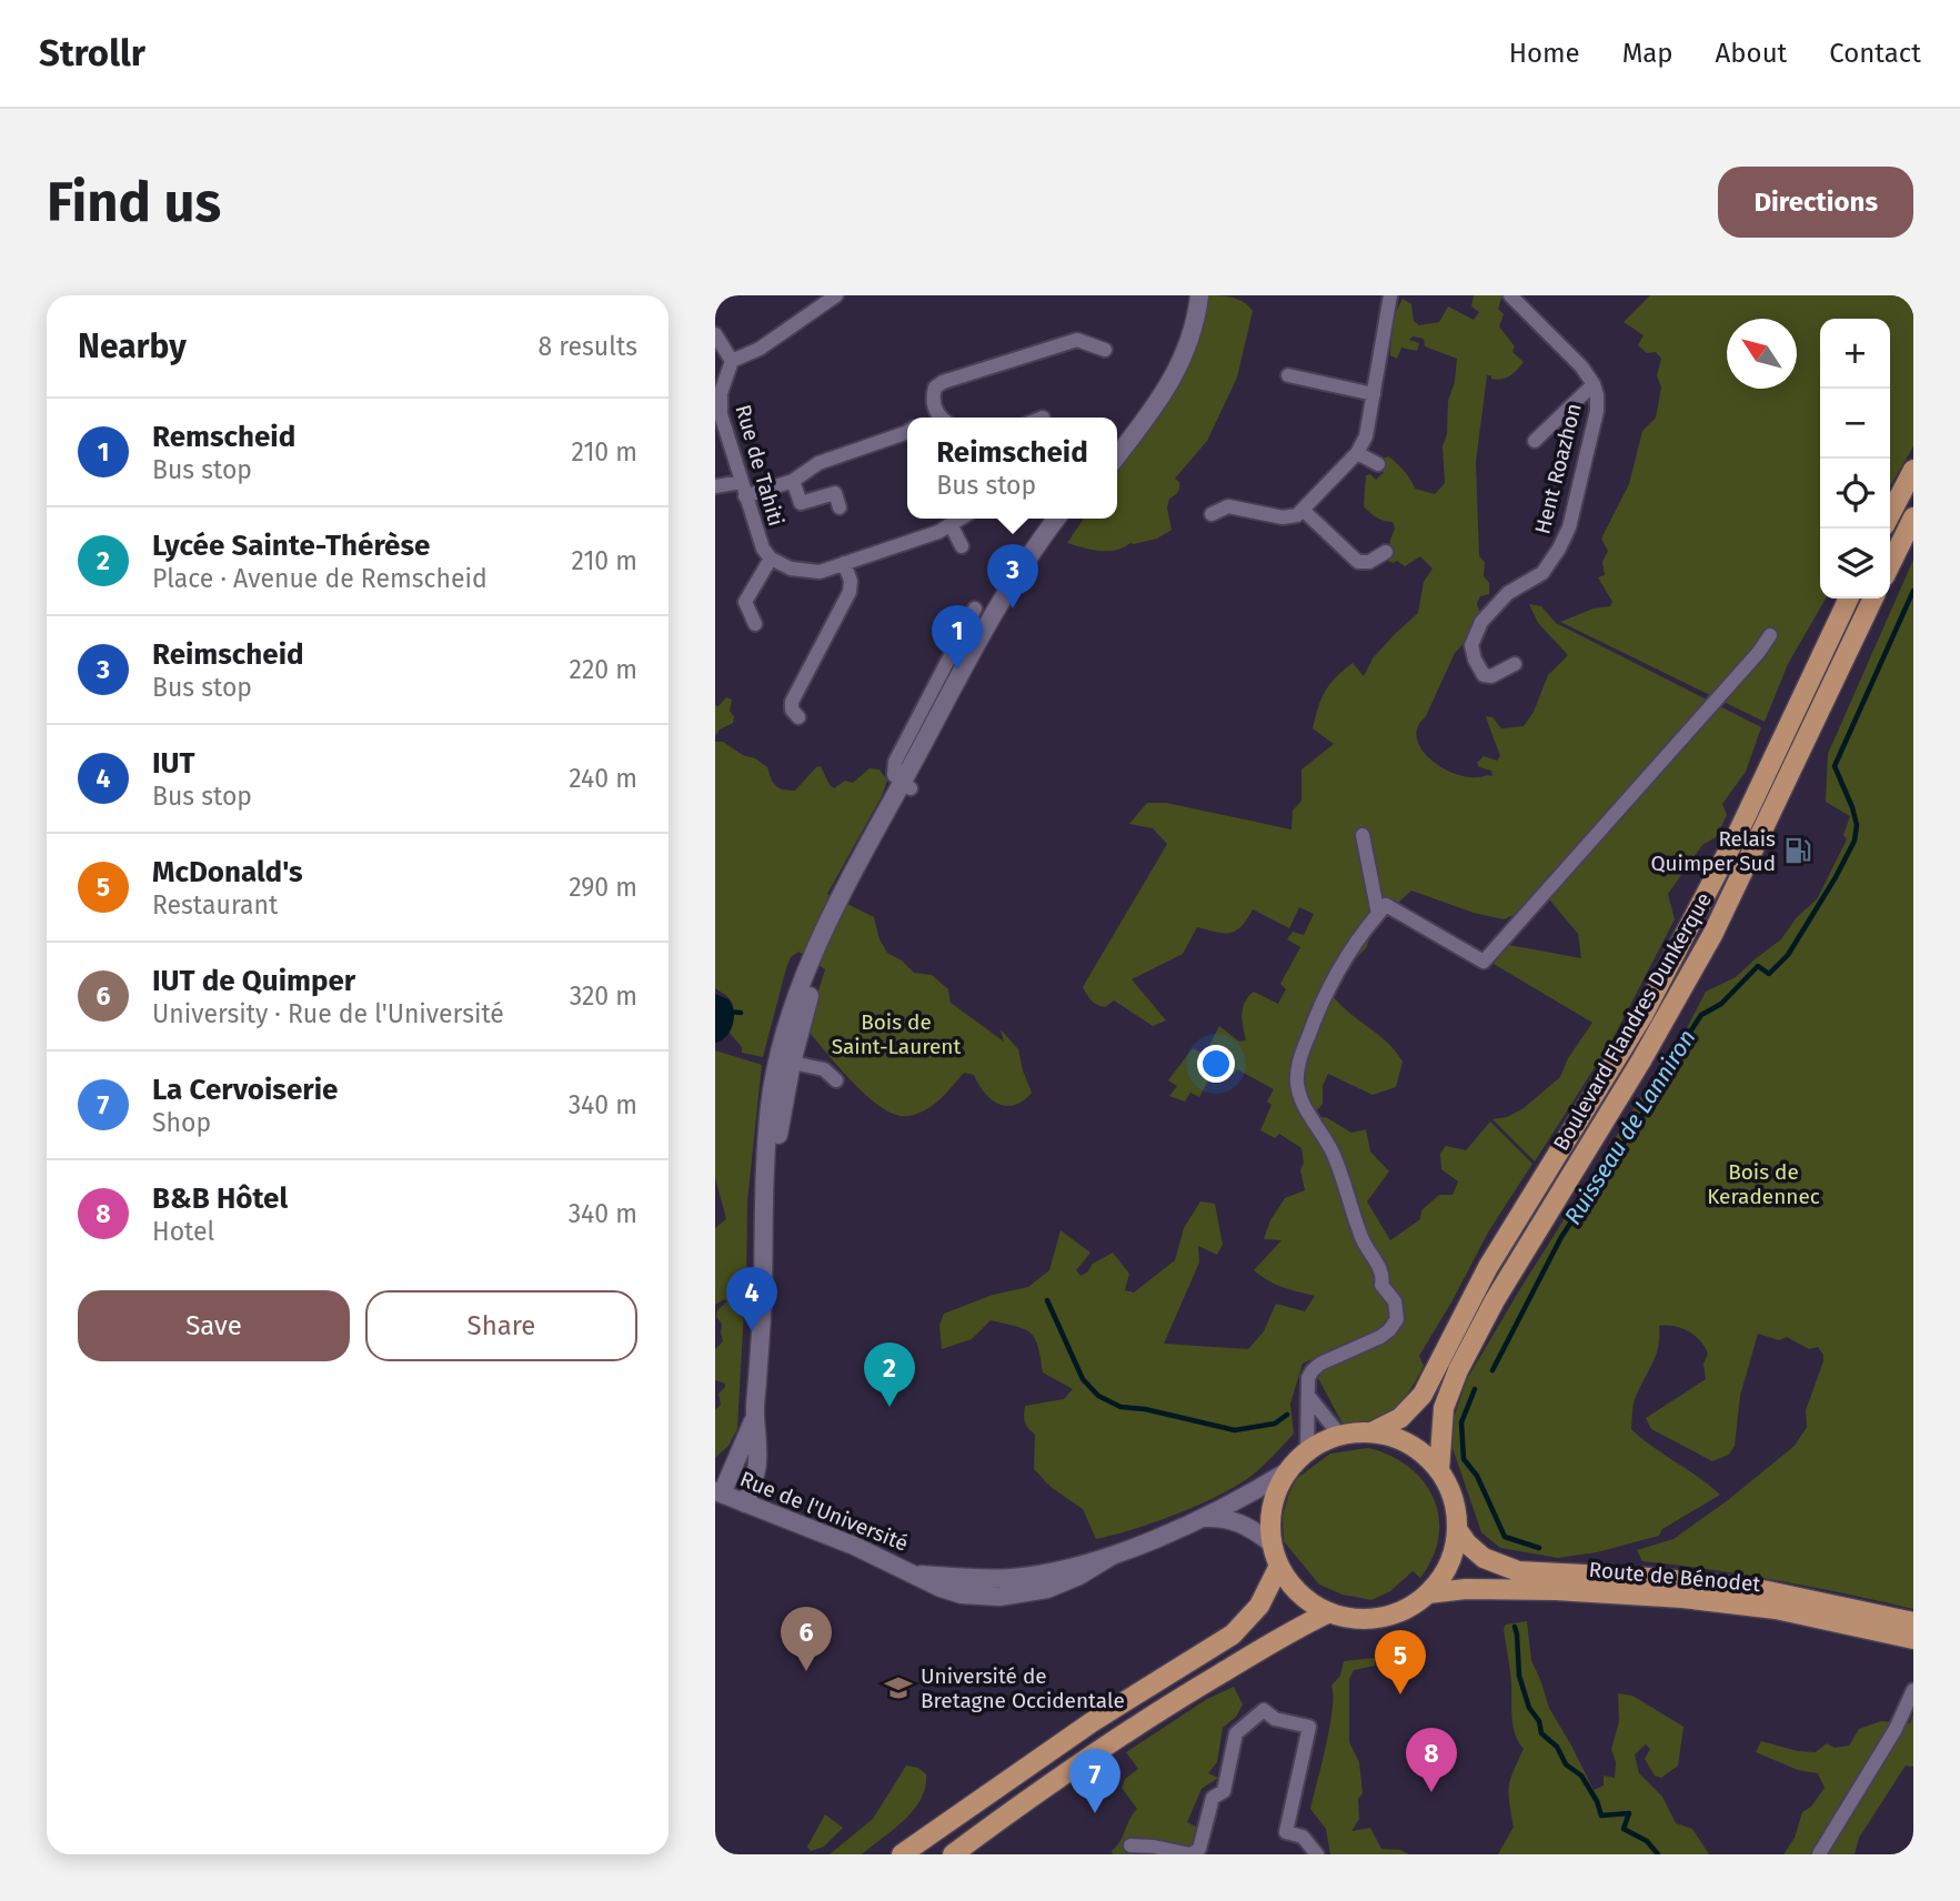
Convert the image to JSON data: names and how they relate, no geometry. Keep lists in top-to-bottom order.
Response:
{
  "streets": {
    "main road": ["Boulevard Flandres Dunkerque", "Route de Bénodet"],
    "street": ["Rue de Tahiti", "Hent Roazhon", "Rue de l'Université"]
  },
  "crossings": [
    ["Boulevard Flandres Dunkerque", "Rue de l'Université"],
    ["Boulevard Flandres Dunkerque", "Route de Bénodet"],
    ["Rue de l'Université", "Route de Bénodet"]
  ],
  "water": ["Ruisseau de Lanniron"],
  "parks": ["Bois de Saint-Laurent", "Bois de Keradennec"],
  "places": {
    "fuel station": ["Relais Quimper Sud"],
    "school or university": ["Université de Bretagne Occidentale"]
  },
  "north": "top left",
  "page": {
    "header": "Strollr",
    "nav": [
      "Home",
      "Map",
      "About",
      "Contact"
    ],
    "buttons": [
      "Directions",
      ["Save", "Share"]
    ],
    "title": "Find us",
    "heading": ["Nearby", "8 results"],
    "map_buttons": ["+", "−"],
    "list": [
      {
        "mark": "1",
        "name": "Remscheid",
        "note": "Bus stop",
        "value": "210 m"
      },
      {
        "mark": "2",
        "name": "Lycée Sainte-Thérèse",
        "note": "Place · Avenue de Remscheid",
        "value": "210 m"
      },
      {
        "mark": "3",
        "name": "Reimscheid",
        "note": "Bus stop",
        "value": "220 m"
      },
      {
        "mark": "4",
        "name": "IUT",
        "note": "Bus stop",
        "value": "240 m"
      },
      {
        "mark": "5",
        "name": "McDonald's",
        "note": "Restaurant",
        "value": "290 m"
      },
      {
        "mark": "6",
        "name": "IUT de Quimper",
        "note": "University · Rue de l'Université",
        "value": "320 m"
      },
      {
        "mark": "7",
        "name": "La Cervoiserie",
        "note": "Shop",
        "value": "340 m"
      },
      {
        "mark": "8",
        "name": "B&B Hôtel",
        "note": "Hotel",
        "value": "340 m"
      }
    ],
    "popup": ["Reimscheid", "Bus stop"],
    "pins": [
      "3",
      "1",
      "4",
      "2",
      "6",
      "5",
      "8",
      "7"
    ]
  }
}
